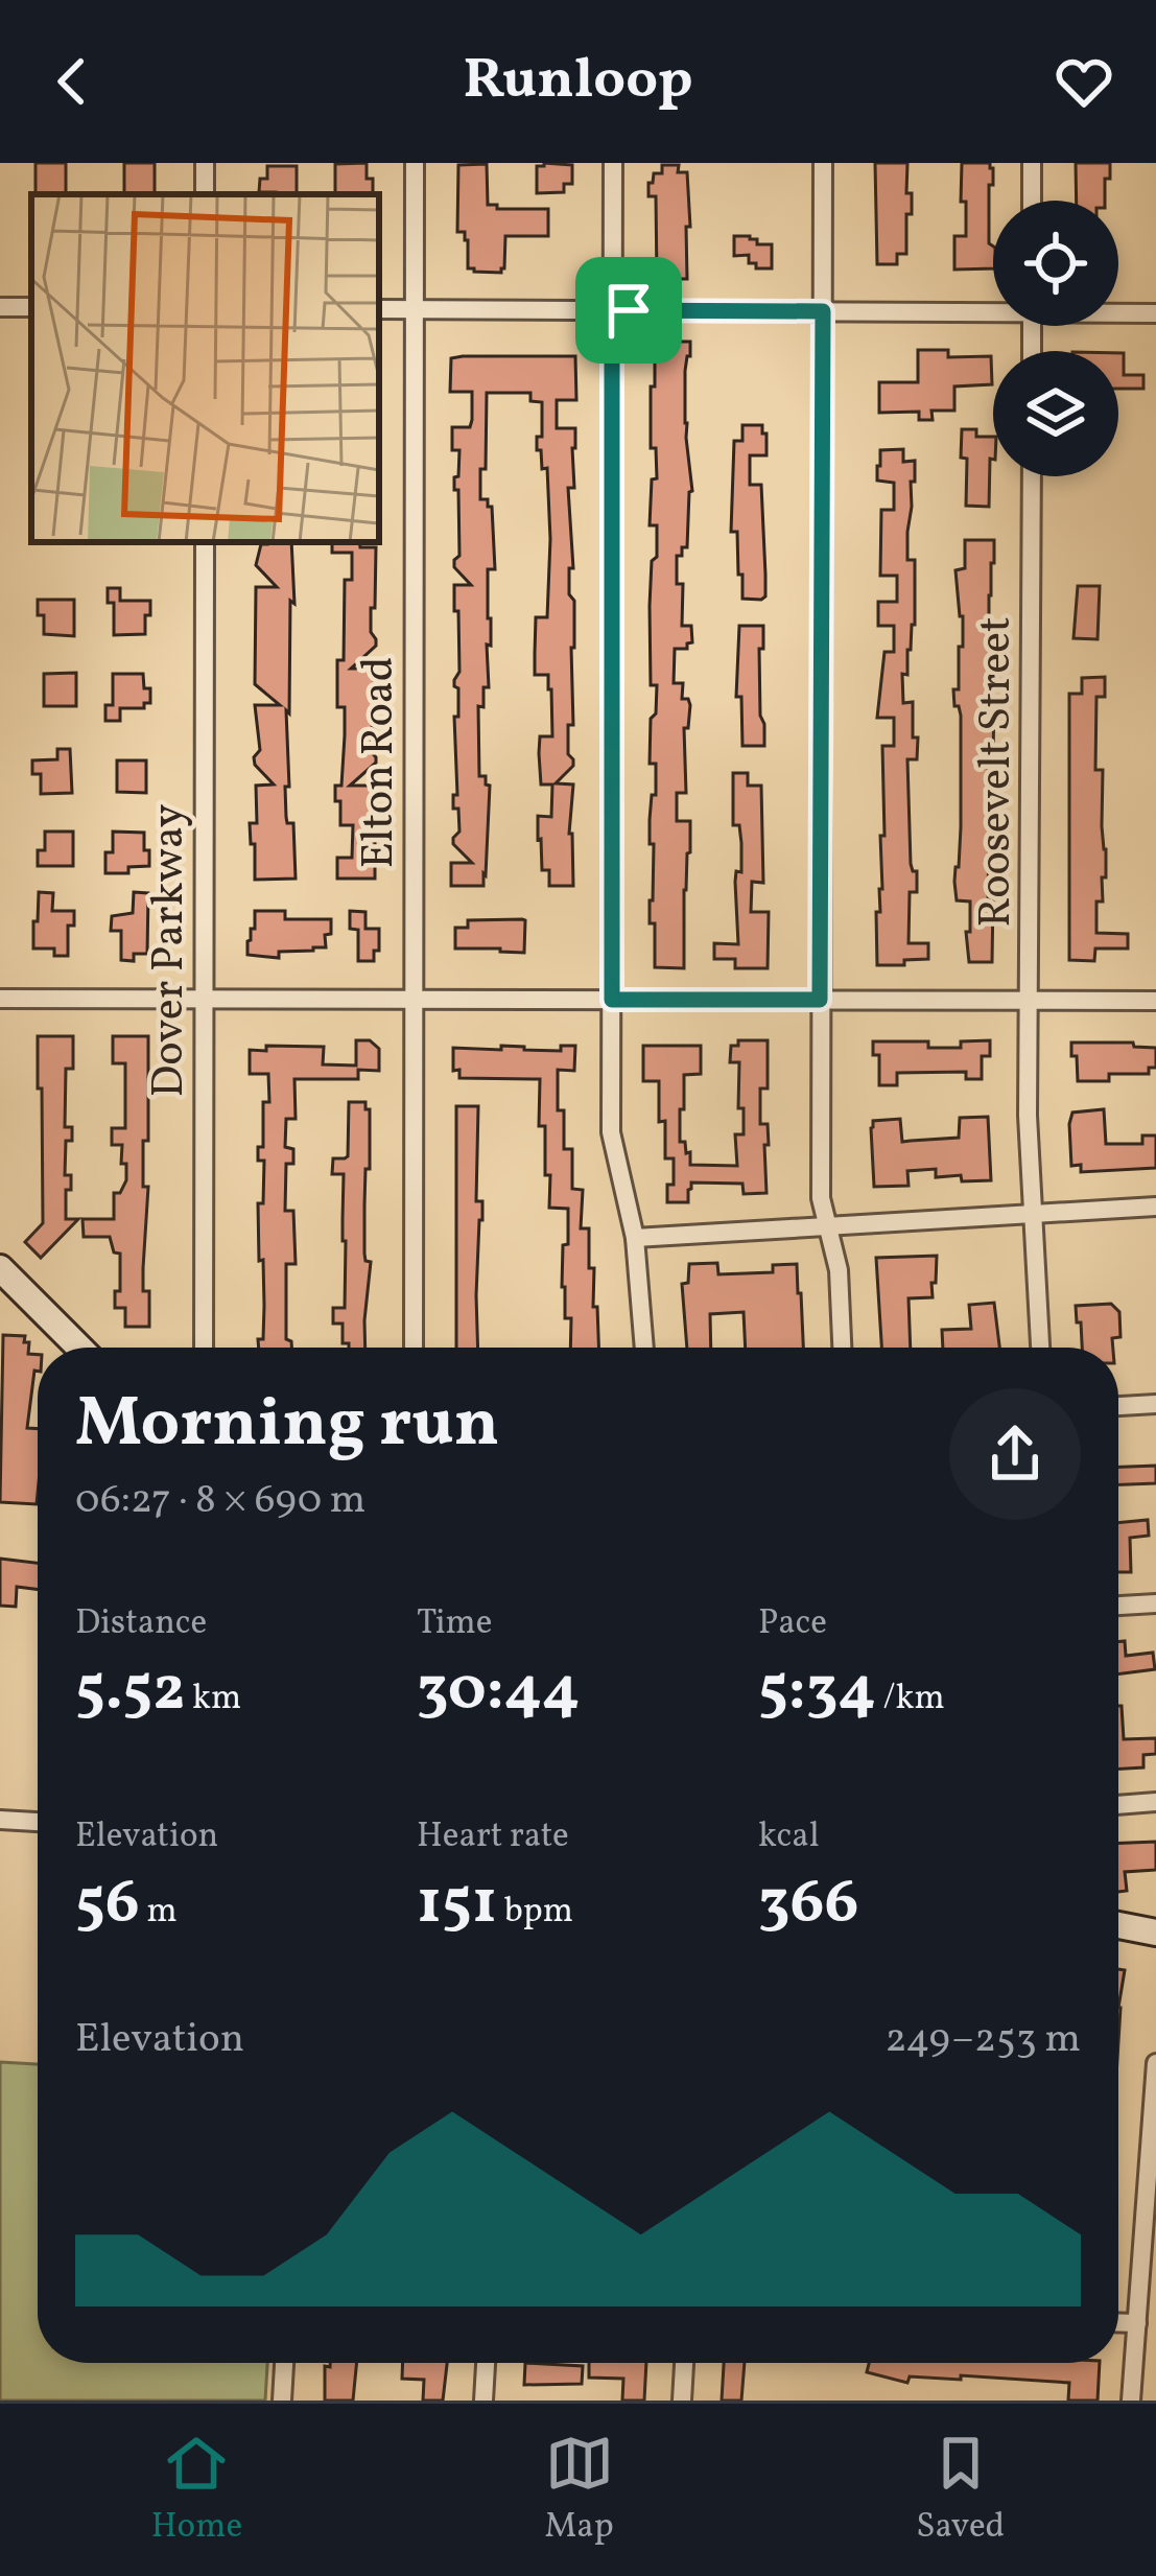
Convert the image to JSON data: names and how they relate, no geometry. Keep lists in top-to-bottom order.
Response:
{
  "streets": {
    "street": ["Elton Road", "Roosevelt Street", "Dover Parkway"]
  },
  "page": {
    "header": "Runloop",
    "heading": ["Morning run", "06:27 · 8 × 690 m"],
    "stats": [
      ["Distance", "5.52 km"],
      ["Time", "30:44"],
      ["Pace", "5:34 /km"],
      ["Elevation", "56 m"],
      ["Heart rate", "151 bpm"],
      ["kcal", "366"]
    ],
    "chart": ["Elevation", "249–253 m"],
    "tabs": ["Home", "Map", "Saved"]
  }
}
